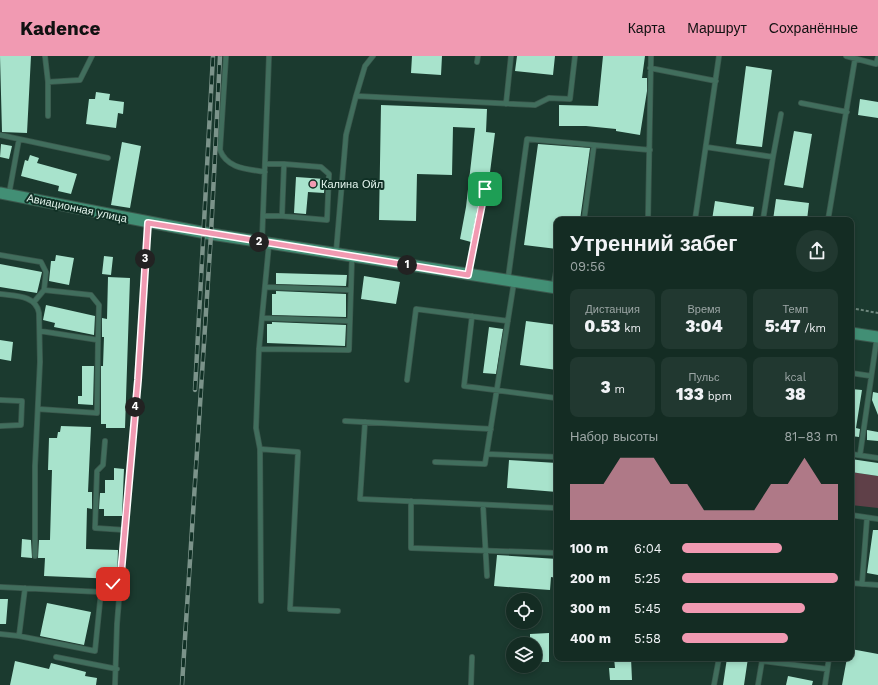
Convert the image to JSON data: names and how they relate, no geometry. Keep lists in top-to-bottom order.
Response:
{
  "streets": {
    "main road": ["Авиационная улица"]
  },
  "places": ["Калина Ойл"],
  "page": {
    "header": "Kadence",
    "nav": ["Карта", "Маршрут", "Сохранённые"],
    "heading": ["Утренний забег", "09:56"],
    "pins": [
      "2",
      "3",
      "1",
      "4"
    ],
    "stats": [
      ["Дистанция", "0.53 km"],
      ["Время", "3:04"],
      ["Темп", "5:47 /km"],
      ["3 m"],
      ["Пульс", "133 bpm"],
      ["kcal", "38"]
    ],
    "chart": ["Набор высоты", "81–83 m"],
    "list": [
      {
        "name": "100 m",
        "note": "6:04"
      },
      {
        "name": "200 m",
        "note": "5:25"
      },
      {
        "name": "300 m",
        "note": "5:45"
      },
      {
        "name": "400 m",
        "note": "5:58"
      }
    ]
  }
}
